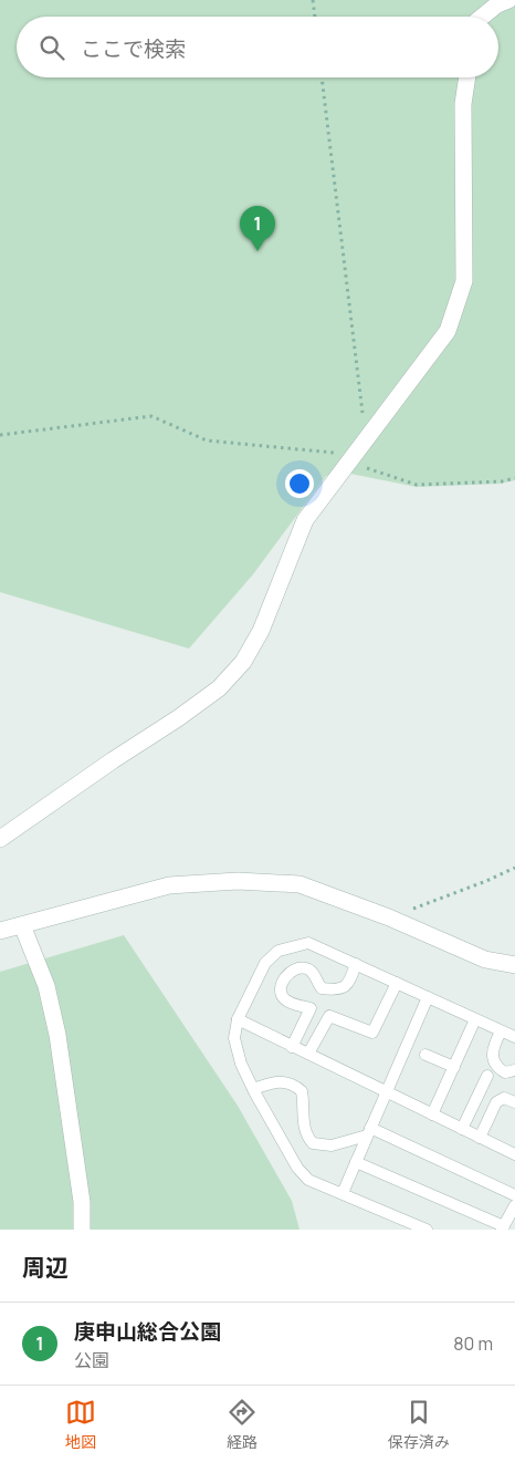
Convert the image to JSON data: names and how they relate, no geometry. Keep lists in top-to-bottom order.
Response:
{
  "page": {
    "search": "ここで検索",
    "pins": "1",
    "heading": "周辺",
    "list": [
      {
        "mark": "1",
        "name": "庚申山総合公園",
        "note": "公園",
        "value": "80 m"
      }
    ],
    "nav": ["地図", "経路", "保存済み"]
  }
}
